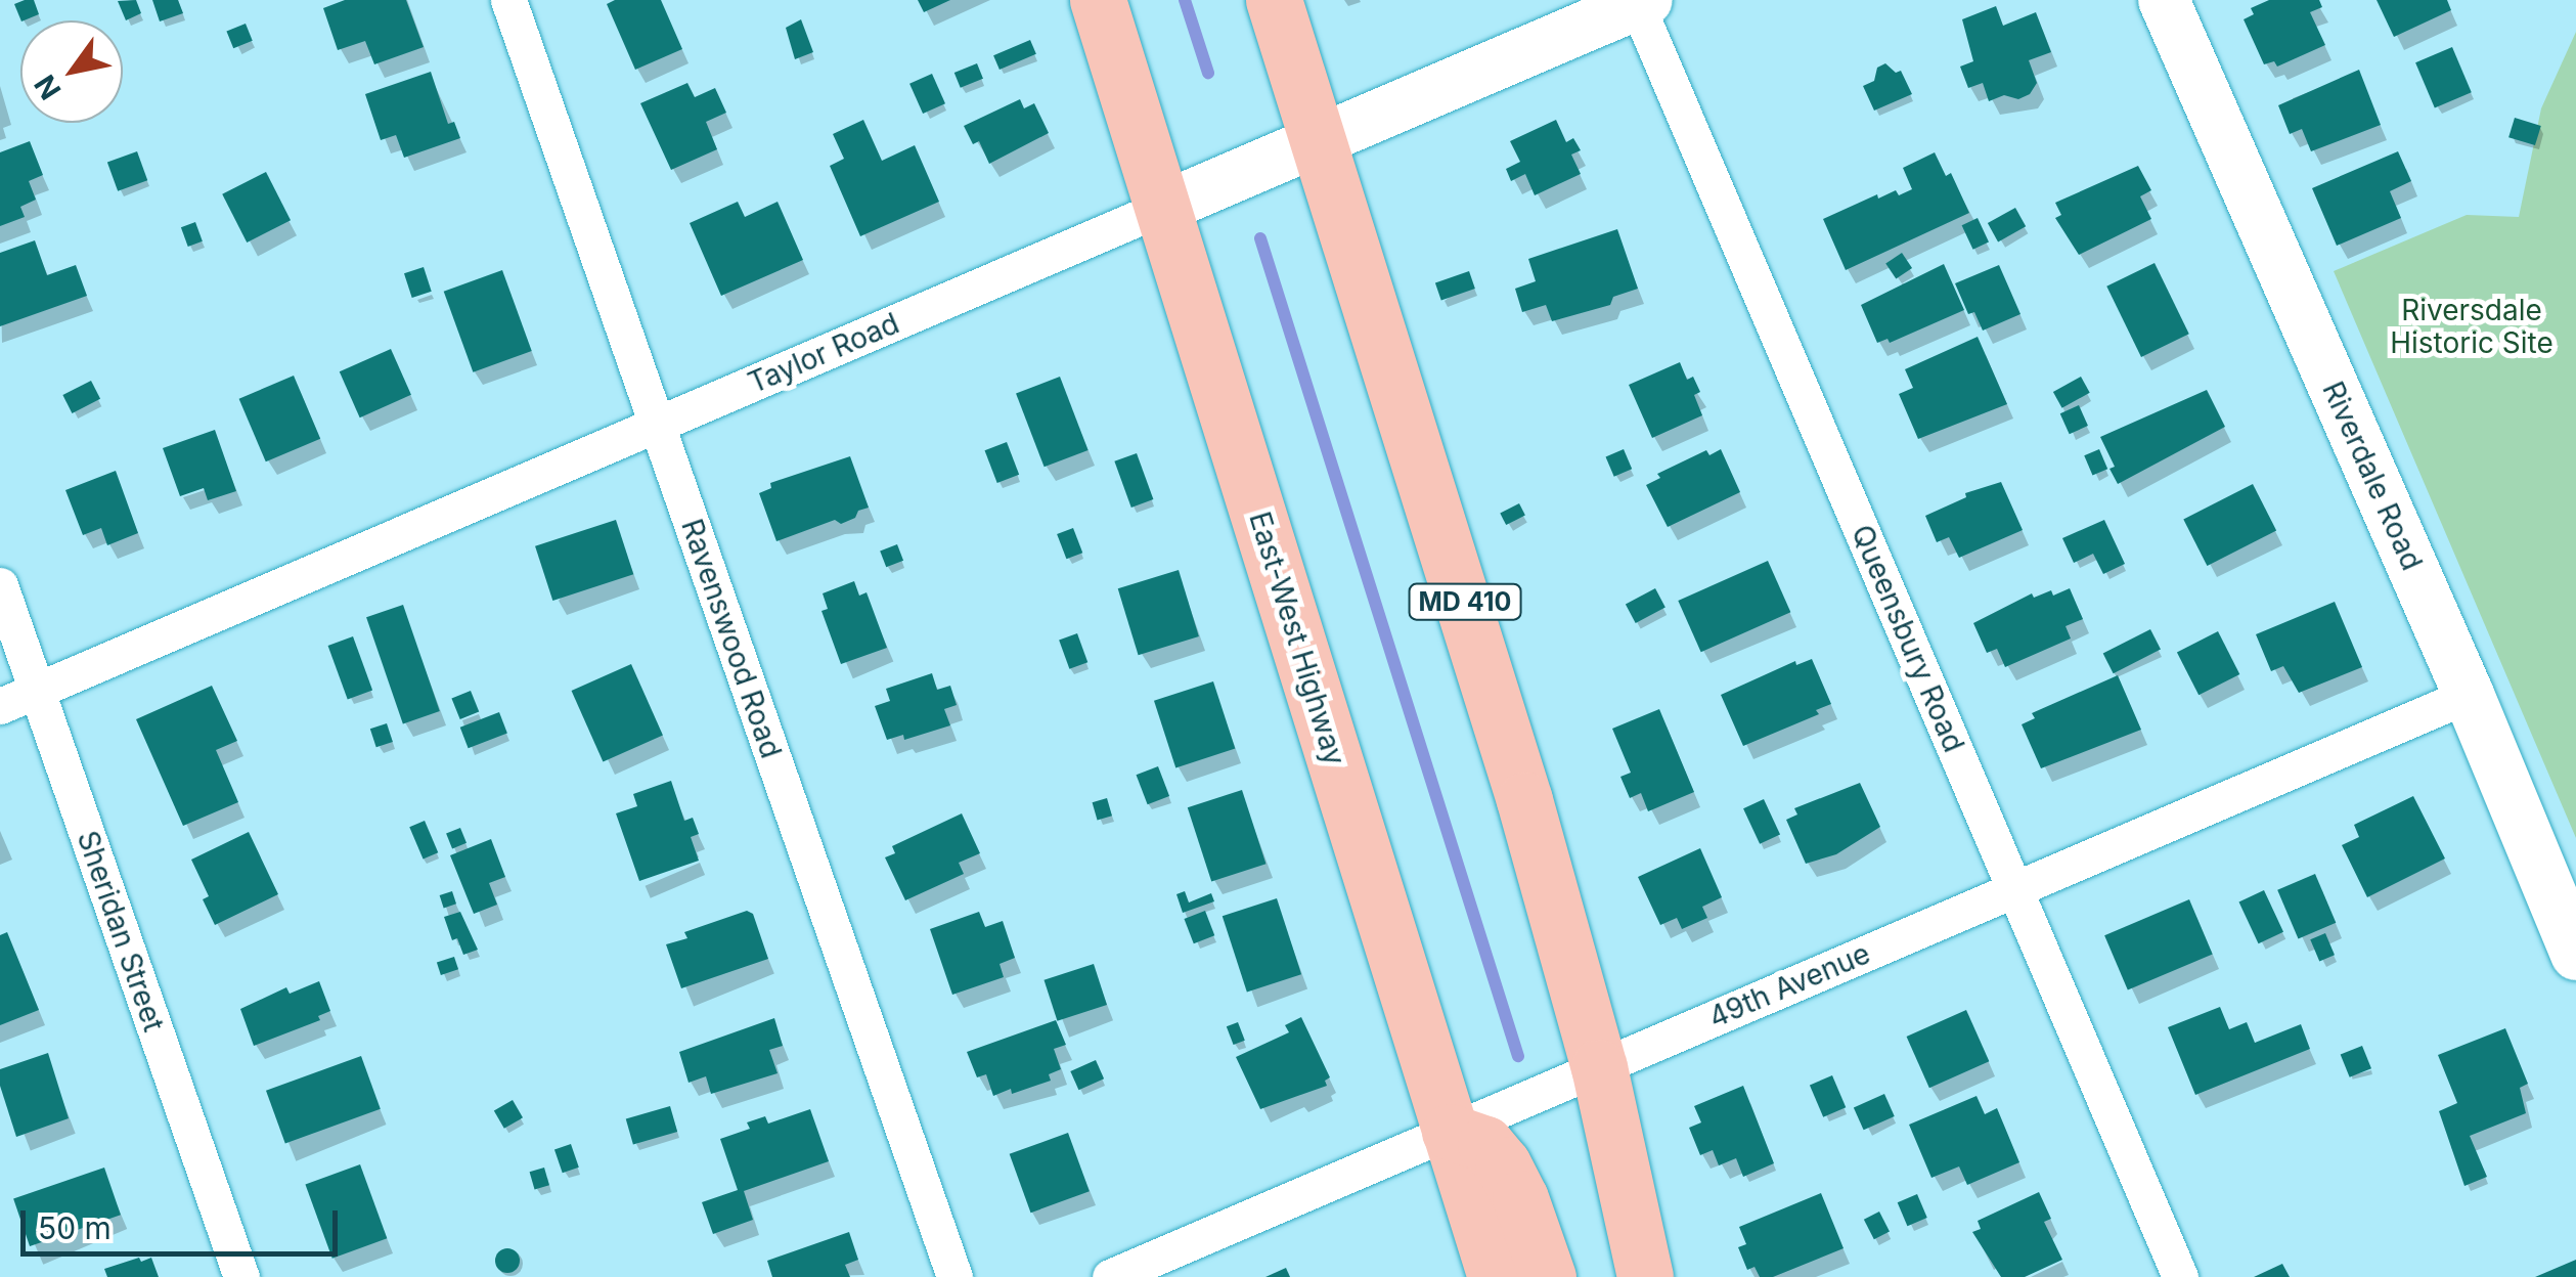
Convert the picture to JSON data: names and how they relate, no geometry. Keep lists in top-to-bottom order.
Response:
{
  "streets": {
    "main road": ["MD 410", "East-West Highway"],
    "street": [
      "Taylor Road",
      "Riverdale Road",
      "Ravenswood Road",
      "Queensbury Road",
      "Sheridan Street",
      "49th Avenue"
    ]
  },
  "crossings": [
    ["Taylor Road", "MD 410"],
    ["Taylor Road", "Ravenswood Road"],
    ["Taylor Road", "East-West Highway"],
    ["Taylor Road", "Queensbury Road"],
    ["Taylor Road", "Sheridan Street"],
    ["Riverdale Road", "49th Avenue"],
    ["MD 410", "49th Avenue"],
    ["East-West Highway", "49th Avenue"],
    ["Queensbury Road", "49th Avenue"]
  ],
  "parks": ["Riversdale Historic Site"],
  "scale_bar": "50 m",
  "north": "bottom left"
}
